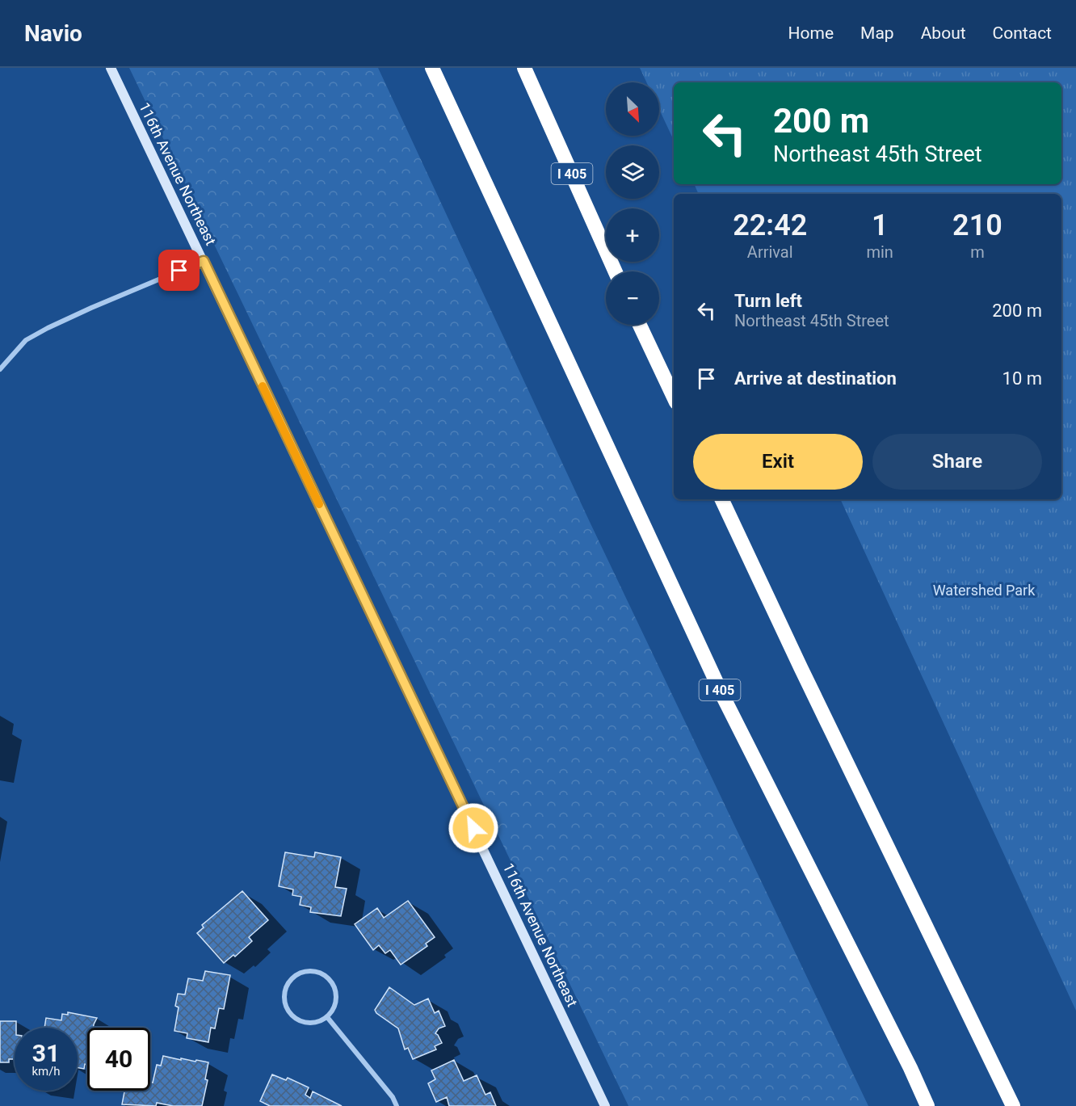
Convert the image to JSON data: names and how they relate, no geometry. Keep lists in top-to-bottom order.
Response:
{
  "streets": {
    "highway": ["I 405"],
    "street": ["116th Avenue Northeast"]
  },
  "parks": ["Watershed Park"],
  "north": "bottom right",
  "page": {
    "header": "Navio",
    "nav": [
      "Home",
      "Map",
      "About",
      "Contact"
    ],
    "map_buttons": ["+", "−"],
    "turn": ["200 m", "Northeast 45th Street"],
    "eta": [
      "22:42",
      "Arrival",
      "1",
      "min",
      "210",
      "m"
    ],
    "list": [
      {
        "name": "Turn left",
        "note": "Northeast 45th Street",
        "value": "200 m"
      },
      {
        "name": "Arrive at destination",
        "value": "10 m"
      }
    ],
    "buttons": ["Exit", "Share"],
    "speed": "31 km/h",
    "limit": "40"
  }
}
